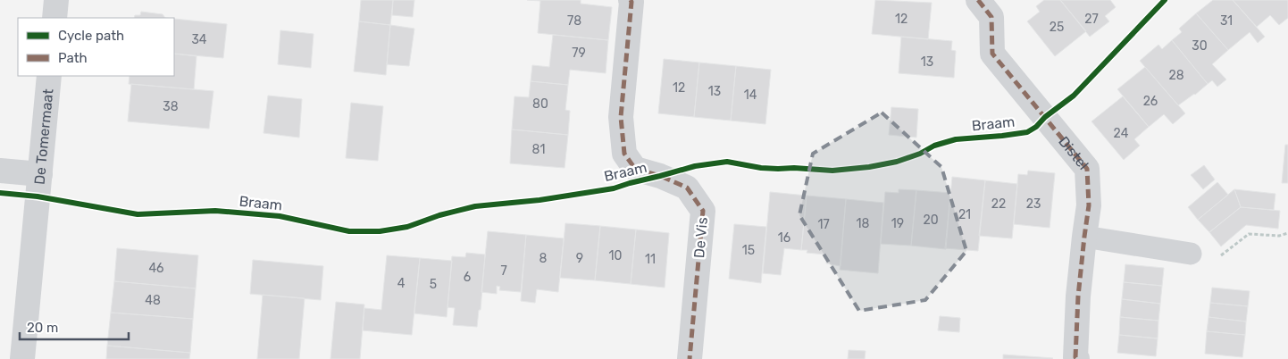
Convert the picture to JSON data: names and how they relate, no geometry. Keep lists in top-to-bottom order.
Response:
{
  "streets": {
    "street": ["De Tomermaat", "Distel", "De Vis"],
    "cycle path": ["Braam"]
  },
  "house_numbers": [
    "12",
    "27",
    "78",
    "31",
    "25",
    "34",
    "30",
    "79",
    "13",
    "28",
    "12",
    "13",
    "14",
    "26",
    "80",
    "38",
    "24",
    "81",
    "22",
    "23",
    "21",
    "20",
    "18",
    "19",
    "17",
    "16",
    "15",
    "10",
    "8",
    "9",
    "11",
    "46",
    "7",
    "6",
    "4",
    "5",
    "48"
  ],
  "legend": ["Cycle path", "Path"],
  "scale_bar": "20 m"
}
